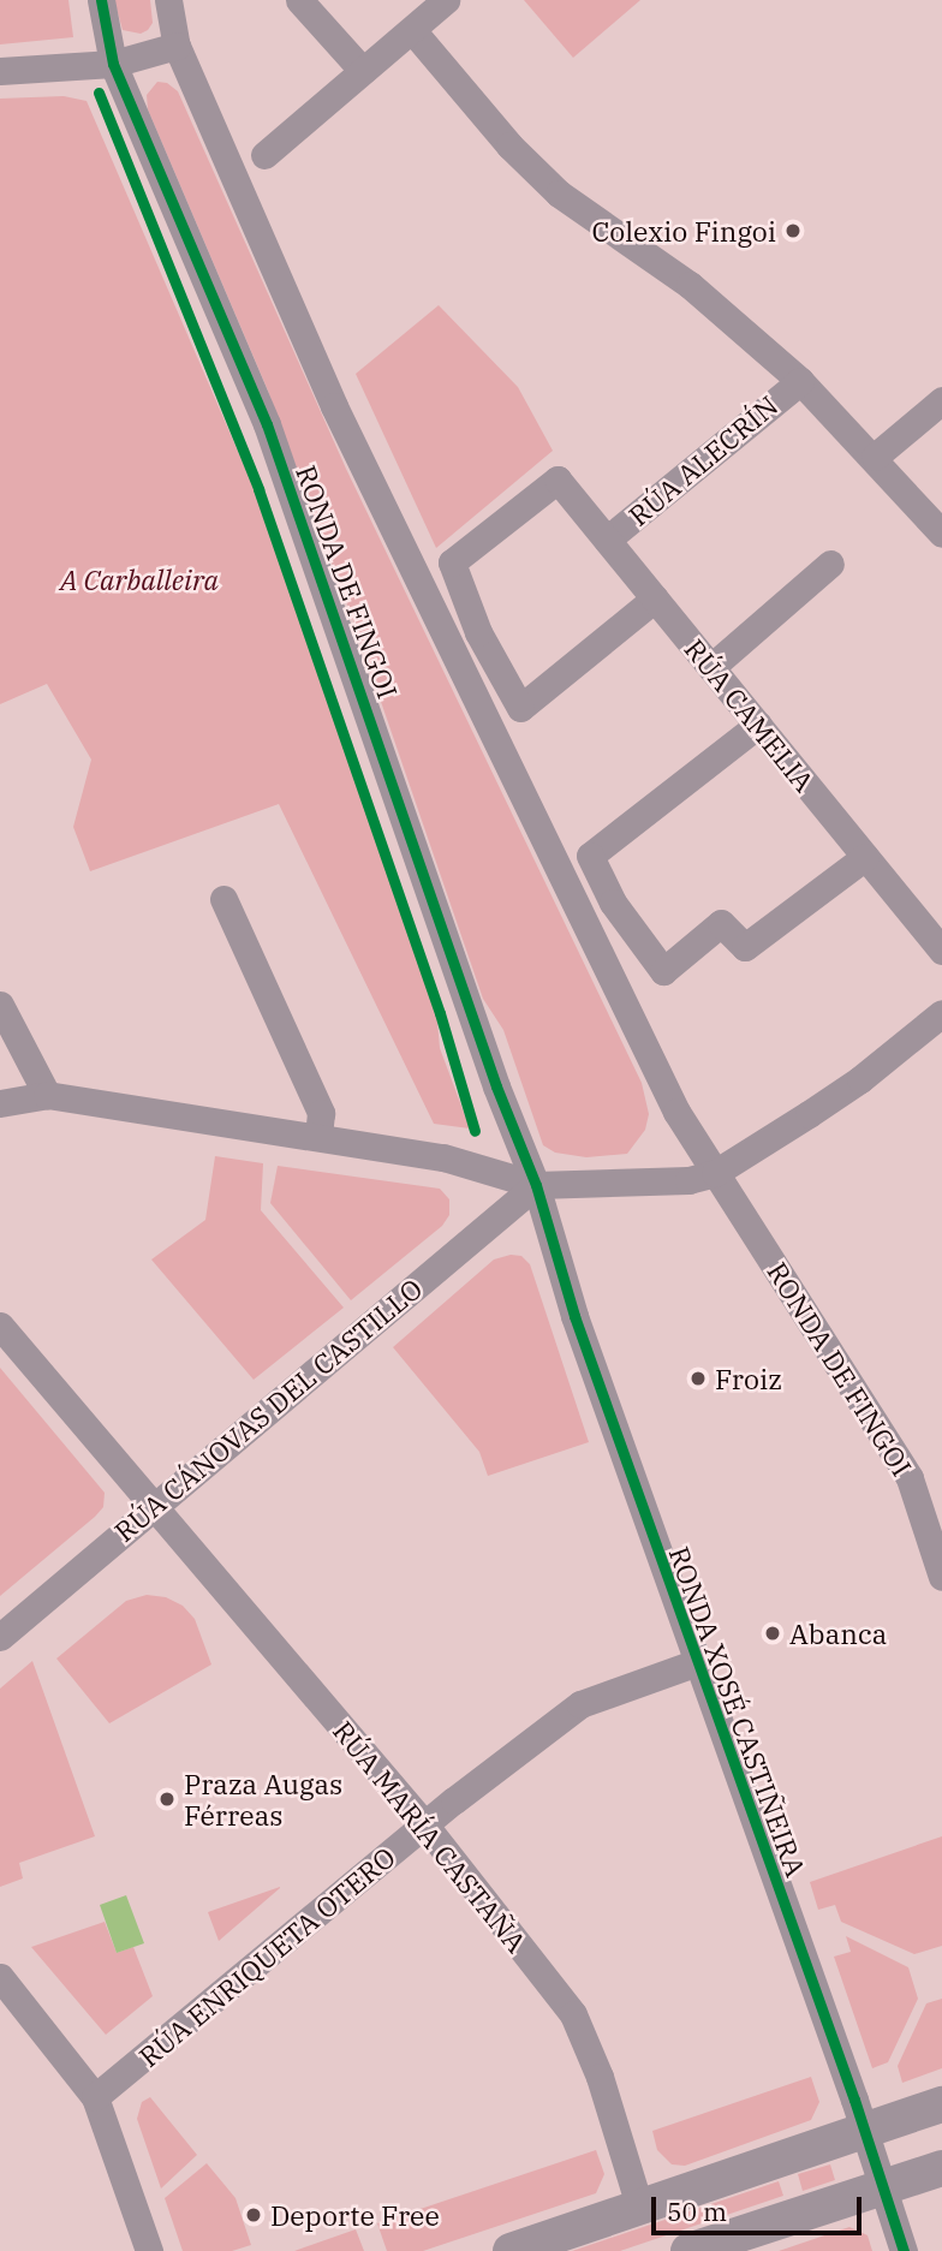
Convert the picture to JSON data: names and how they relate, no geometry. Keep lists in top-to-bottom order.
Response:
{
  "streets": {
    "street": [
      "RÚA ALECRÍN",
      "RONDA DE FINGOI",
      "RÚA CAMELIA",
      "RÚA CÁNOVAS DEL CASTILLO",
      "RONDA XOSÉ CASTIÑEIRA",
      "RÚA MARÍA CASTAÑA",
      "RÚA ENRIQUETA OTERO"
    ]
  },
  "crossings": [
    ["RÚA ALECRÍN", "RÚA CAMELIA"],
    ["RONDA DE FINGOI", "RÚA CÁNOVAS DEL CASTILLO"],
    ["RONDA DE FINGOI", "RONDA XOSÉ CASTIÑEIRA"],
    ["RÚA CÁNOVAS DEL CASTILLO", "RONDA XOSÉ CASTIÑEIRA"],
    ["RÚA CÁNOVAS DEL CASTILLO", "RÚA MARÍA CASTAÑA"],
    ["RONDA XOSÉ CASTIÑEIRA", "RÚA ENRIQUETA OTERO"],
    ["RÚA MARÍA CASTAÑA", "RÚA ENRIQUETA OTERO"]
  ],
  "parks": ["A Carballeira"],
  "places": [
    "Colexio Fingoi",
    "Froiz",
    "Abanca",
    "Praza Augas Férreas",
    "Deporte Free"
  ],
  "scale_bar": "50 m"
}
